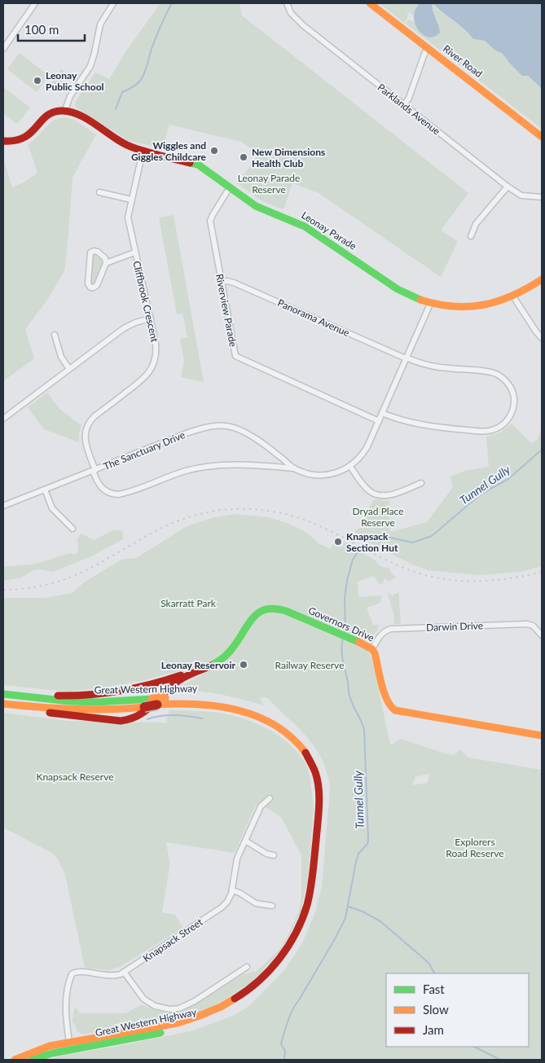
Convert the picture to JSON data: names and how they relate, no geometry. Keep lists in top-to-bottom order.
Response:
{
  "streets": {
    "main road": [
      "River Road",
      "Leonay Parade",
      "Governors Drive",
      "Great Western Highway"
    ],
    "street": [
      "Parklands Avenue",
      "Cliffbrook Crescent",
      "Riverview Parade",
      "Panorama Avenue",
      "The Sanctuary Drive",
      "Darwin Drive",
      "Knapsack Street"
    ]
  },
  "crossings": [
    ["Leonay Parade", "Cliffbrook Crescent"],
    ["Leonay Parade", "Riverview Parade"],
    ["Leonay Parade", "The Sanctuary Drive"],
    ["Cliffbrook Crescent", "The Sanctuary Drive"],
    ["Riverview Parade", "Panorama Avenue"],
    ["Riverview Parade", "The Sanctuary Drive"],
    ["Panorama Avenue", "The Sanctuary Drive"],
    ["Governors Drive", "Darwin Drive"],
    ["Great Western Highway", "Knapsack Street"]
  ],
  "water": ["Tunnel Gully"],
  "parks": [
    "Leonay Parade Reserve",
    "Dryad Place Reserve",
    "Skarratt Park",
    "Railway Reserve",
    "Knapsack Reserve",
    "Explorers Road Reserve"
  ],
  "places": [
    "Leonay Public School",
    "Wiggles and Giggles Childcare",
    "New Dimensions Health Club",
    "Knapsack Section Hut",
    "Leonay Reservoir"
  ],
  "legend": ["Fast", "Slow", "Jam"],
  "scale_bar": "100 m"
}
